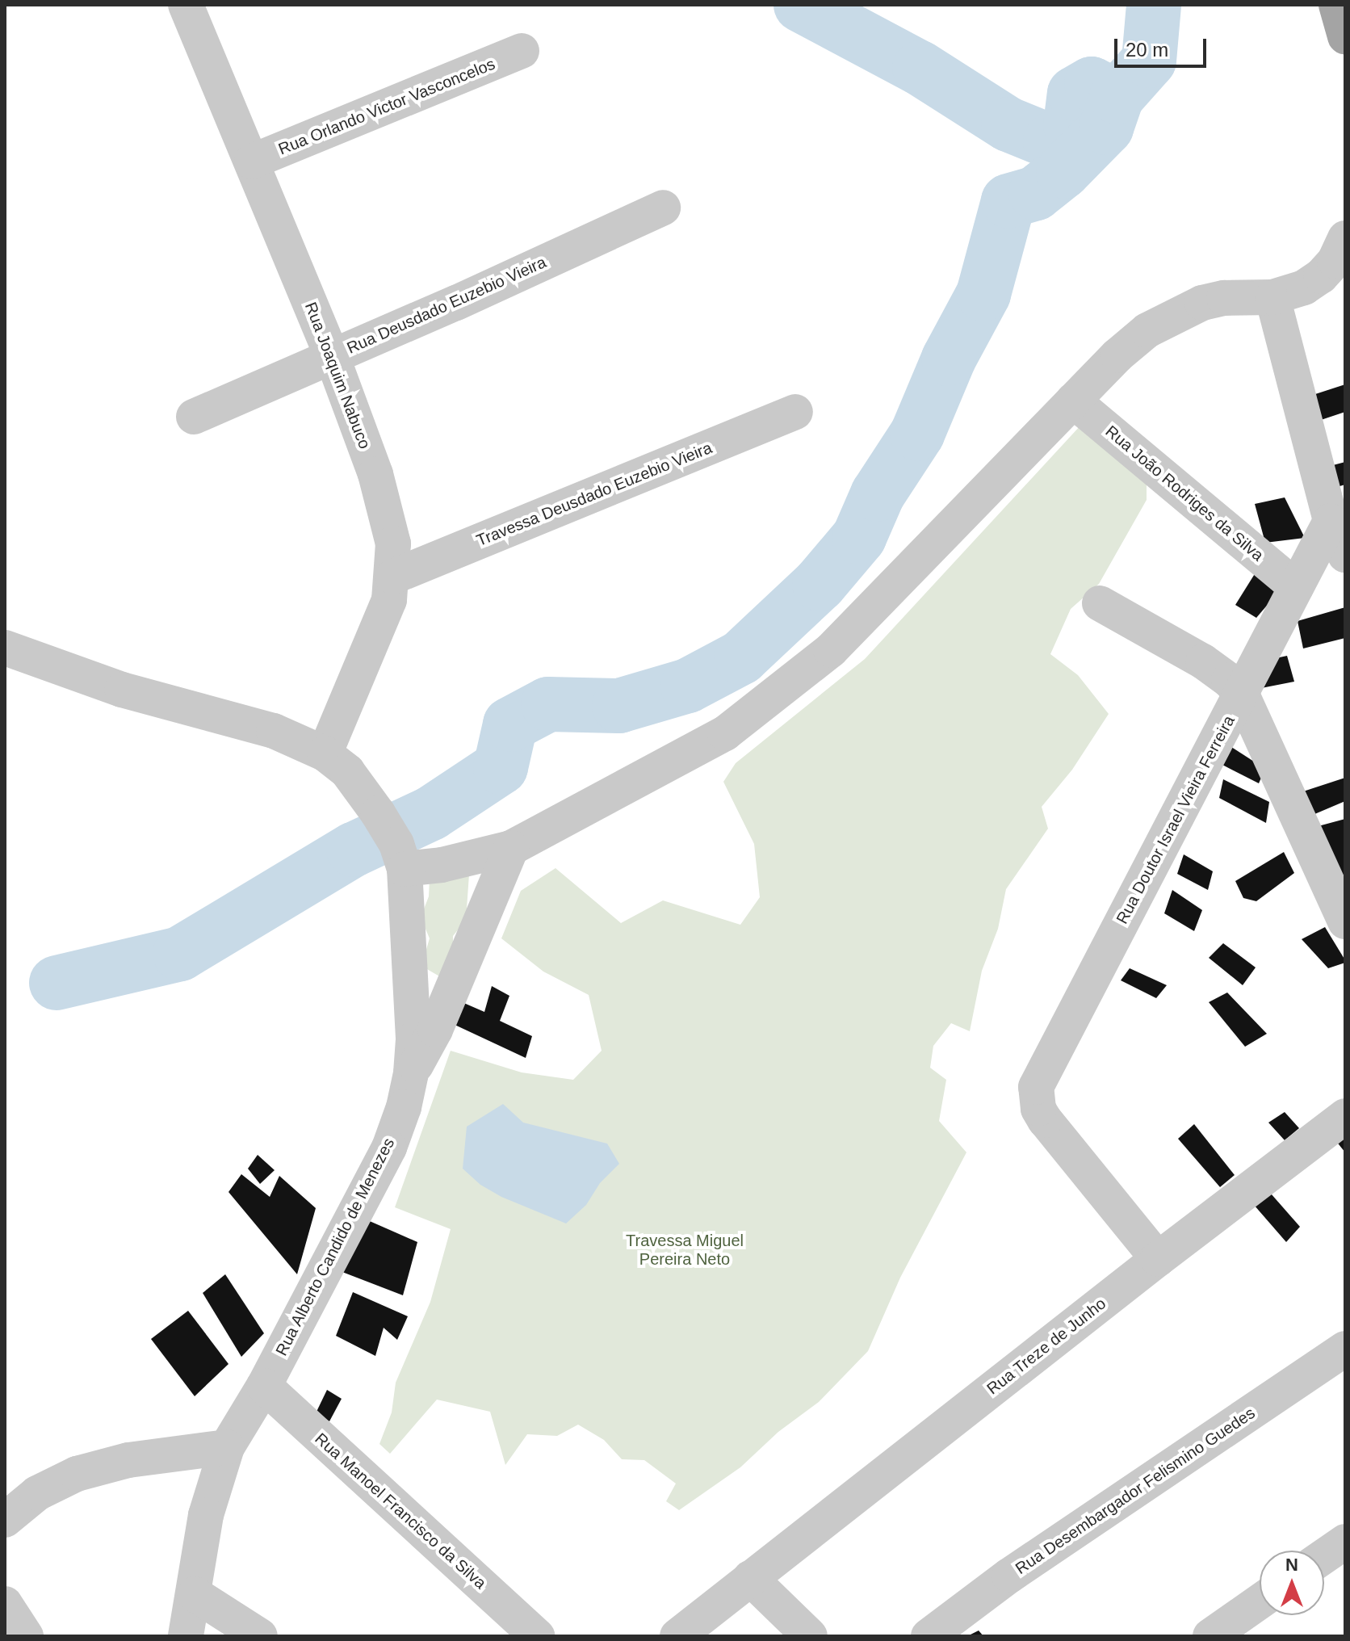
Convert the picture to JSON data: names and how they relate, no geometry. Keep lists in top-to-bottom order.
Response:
{
  "streets": {
    "street": [
      "Rua Orlando Victor Vasconcelos",
      "Rua Deusdado Euzebio Vieira",
      "Rua Joaquim Nabuco",
      "Rua João Rodriges da Silva",
      "Travessa Deusdado Euzebio Vieira",
      "Rua Doutor Israel Vieira Ferreira",
      "Rua Alberto Candido de Menezes",
      "Rua Treze de Junho",
      "Rua Desembargador Felismino Guedes",
      "Rua Manoel Francisco da Silva"
    ]
  },
  "crossings": [
    ["Rua Orlando Victor Vasconcelos", "Rua Joaquim Nabuco"],
    ["Rua Deusdado Euzebio Vieira", "Rua Joaquim Nabuco"],
    ["Rua Joaquim Nabuco", "Travessa Deusdado Euzebio Vieira"],
    ["Rua João Rodriges da Silva", "Rua Doutor Israel Vieira Ferreira"],
    ["Rua Doutor Israel Vieira Ferreira", "Rua Treze de Junho"],
    ["Rua Alberto Candido de Menezes", "Rua Manoel Francisco da Silva"]
  ],
  "parks": ["Travessa Miguel Pereira Neto"],
  "scale_bar": "20 m",
  "north": "top"
}
